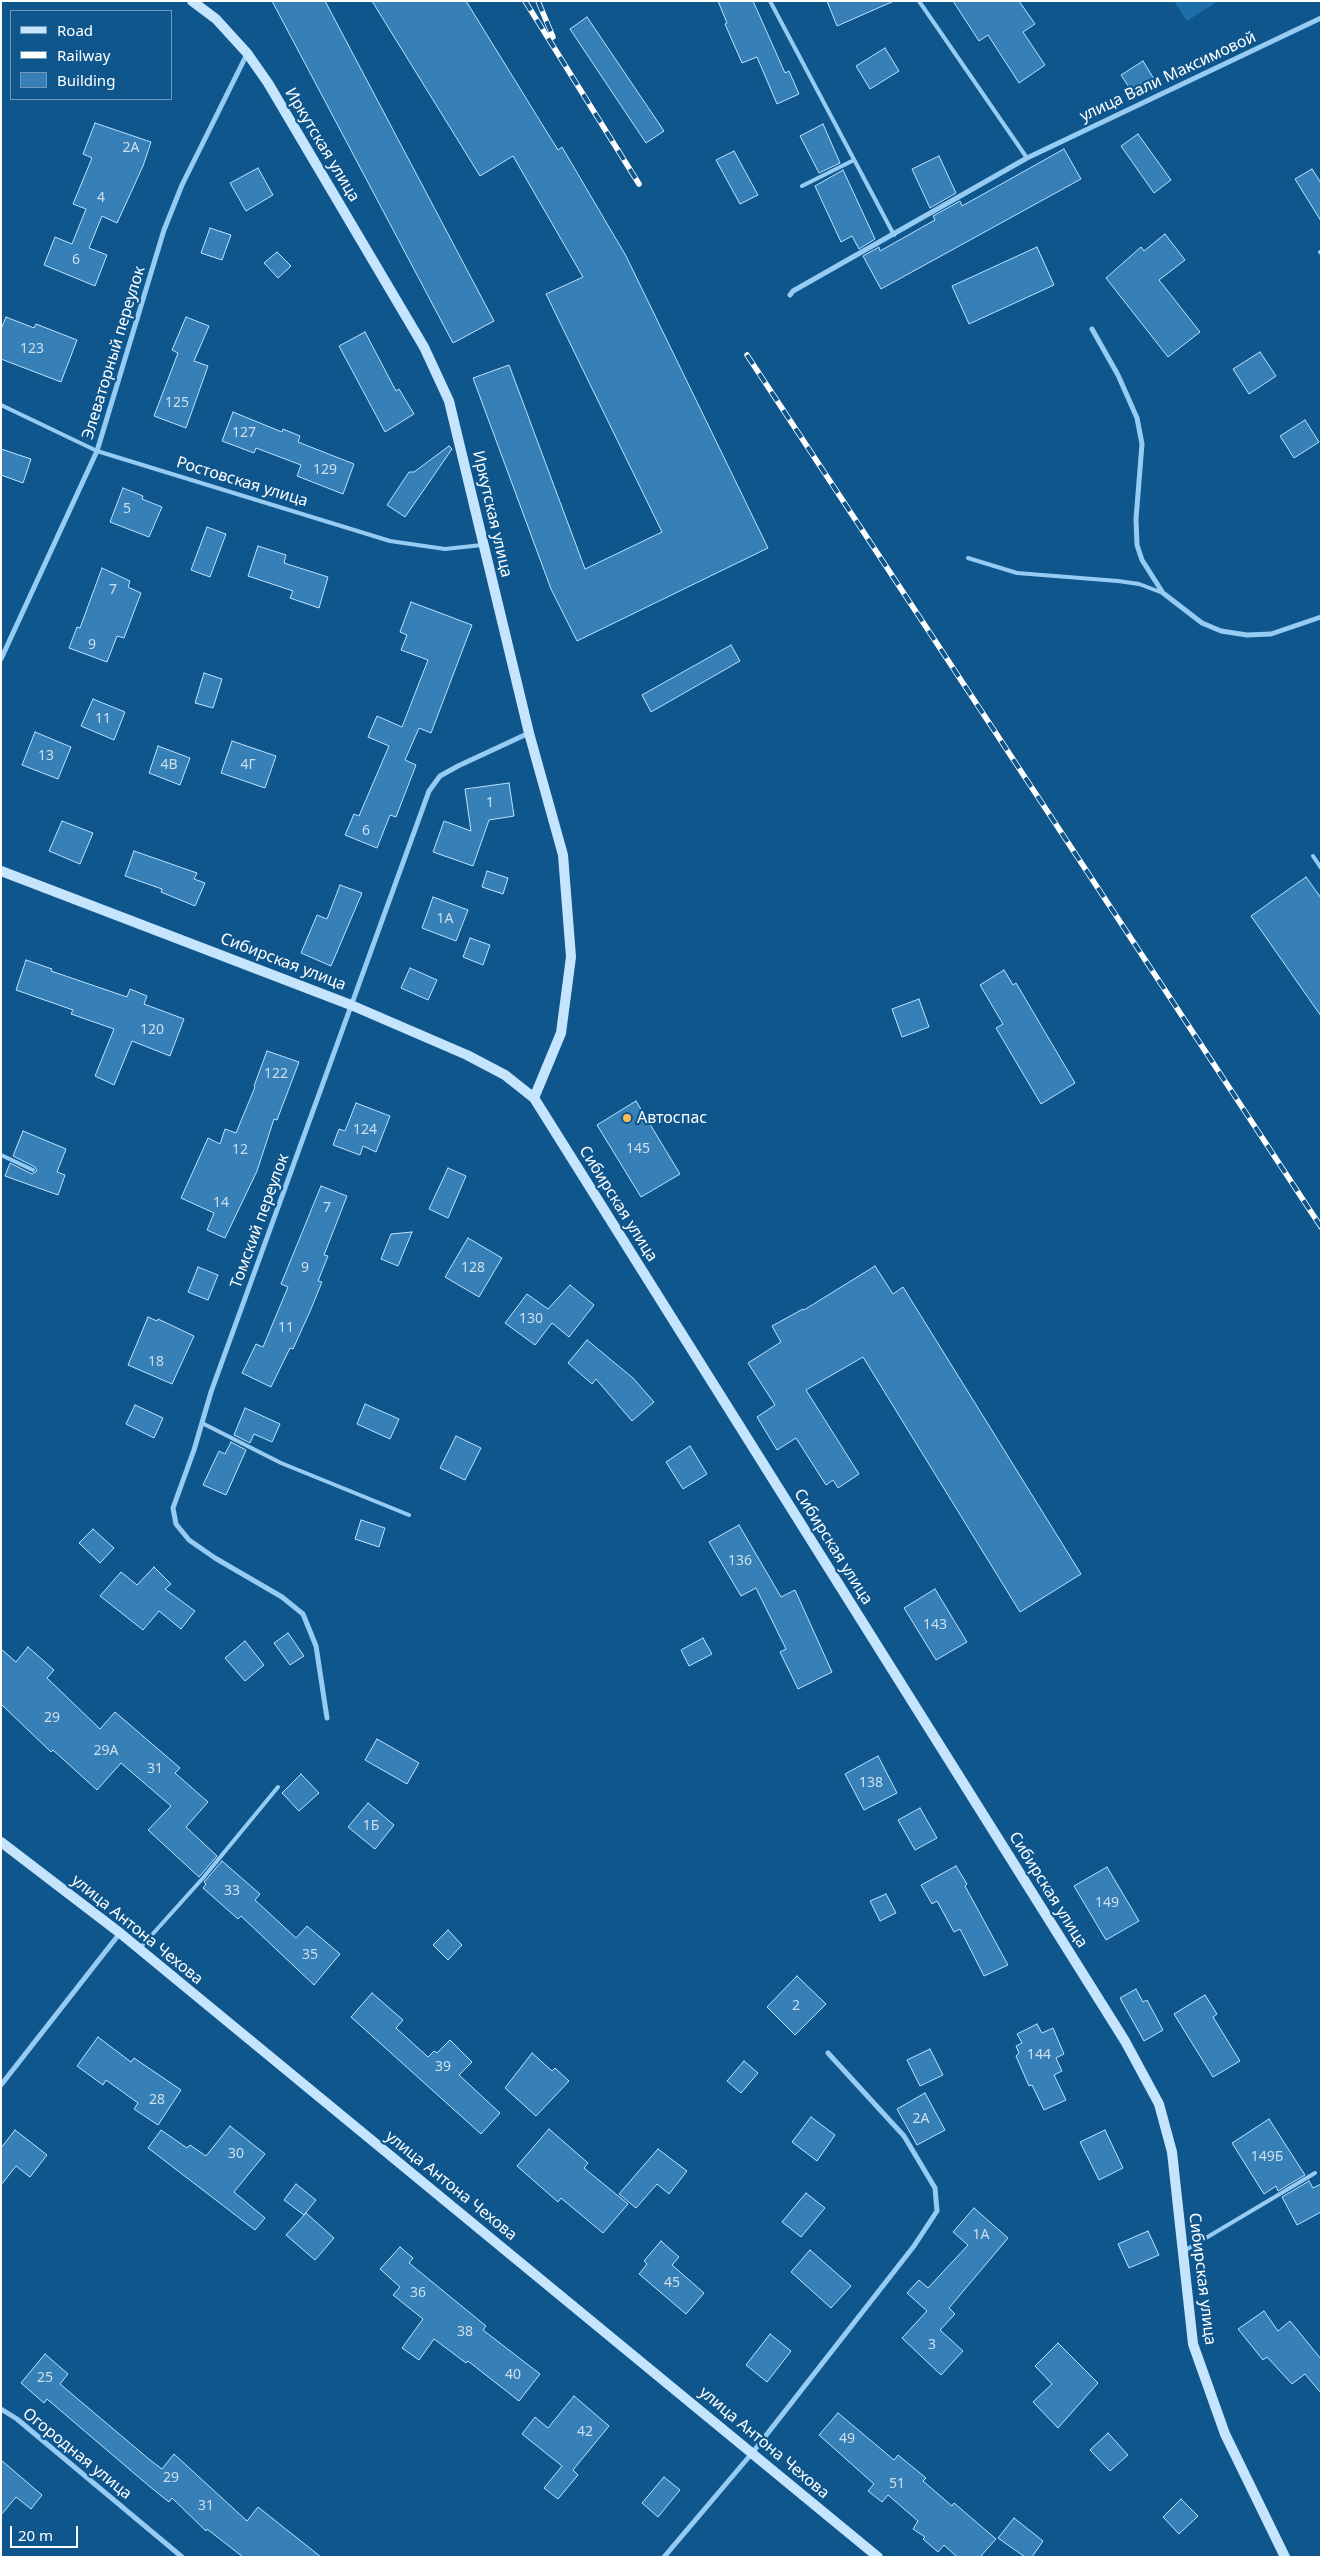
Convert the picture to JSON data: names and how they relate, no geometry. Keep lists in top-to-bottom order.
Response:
{
  "streets": {
    "street": [
      "улица Вали Максимовой",
      "Иркутская улица",
      "Элеваторный переулок",
      "Сибирская улица",
      "Томский переулок",
      "улица Антона Чехова",
      "Огородная улица"
    ],
    "lane": ["Ростовская улица"]
  },
  "crossings": [
    ["Иркутская улица", "Элеваторный переулок"],
    ["Иркутская улица", "Ростовская улица"],
    ["Иркутская улица", "Сибирская улица"],
    ["Иркутская улица", "Томский переулок"],
    ["Элеваторный переулок", "Ростовская улица"],
    ["Сибирская улица", "Томский переулок"]
  ],
  "places": ["Автоспас"],
  "house_numbers": [
    "2А",
    "4",
    "6",
    "123",
    "125",
    "127",
    "129",
    "5",
    "7",
    "9",
    "11",
    "13",
    "4В",
    "4Г",
    "1",
    "6",
    "1А",
    "120",
    "122",
    "124",
    "145",
    "12",
    "14",
    "7",
    "9",
    "128",
    "130",
    "11",
    "18",
    "136",
    "143",
    "29",
    "29А",
    "31",
    "138",
    "1Б",
    "33",
    "149",
    "35",
    "2",
    "144",
    "39",
    "28",
    "2А",
    "30",
    "149Б",
    "1А",
    "45",
    "36",
    "38",
    "3",
    "40",
    "25",
    "42",
    "49",
    "29",
    "51",
    "31"
  ],
  "legend": ["Road", "Railway", "Building"],
  "scale_bar": "20 m"
}
